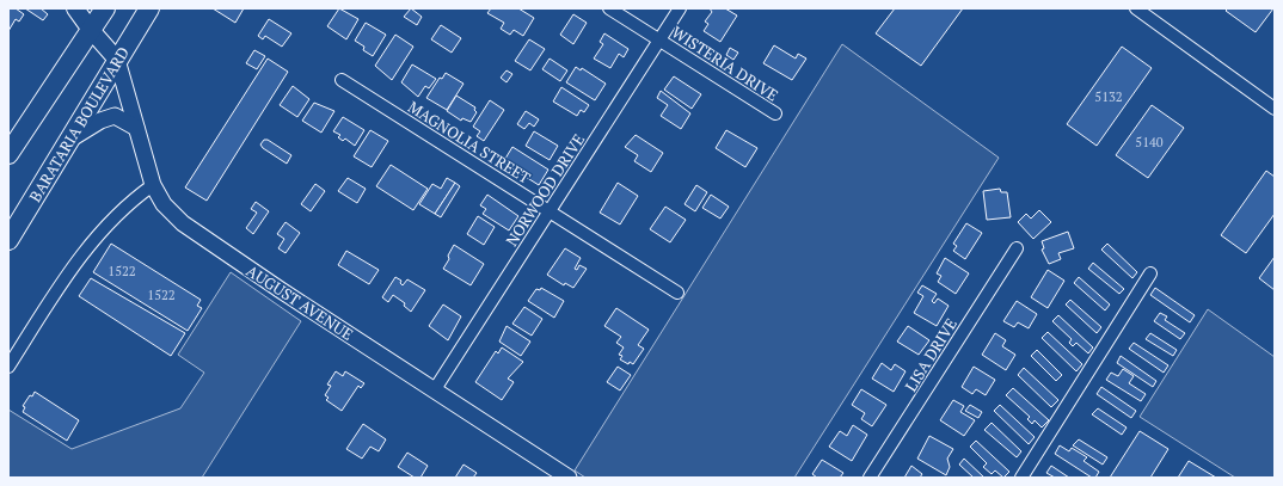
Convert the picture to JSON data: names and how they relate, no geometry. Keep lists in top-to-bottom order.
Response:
{
  "streets": {
    "main road": ["BARATARIA BOULEVARD"],
    "street": [
      "WISTERIA DRIVE",
      "MAGNOLIA STREET",
      "NORWOOD DRIVE",
      "AUGUST AVENUE",
      "LISA DRIVE"
    ]
  },
  "crossings": [
    ["WISTERIA DRIVE", "NORWOOD DRIVE"],
    ["BARATARIA BOULEVARD", "AUGUST AVENUE"],
    ["MAGNOLIA STREET", "NORWOOD DRIVE"],
    ["NORWOOD DRIVE", "AUGUST AVENUE"]
  ],
  "house_numbers": [
    "5132",
    "5140",
    "1522",
    "1522"
  ]
}
